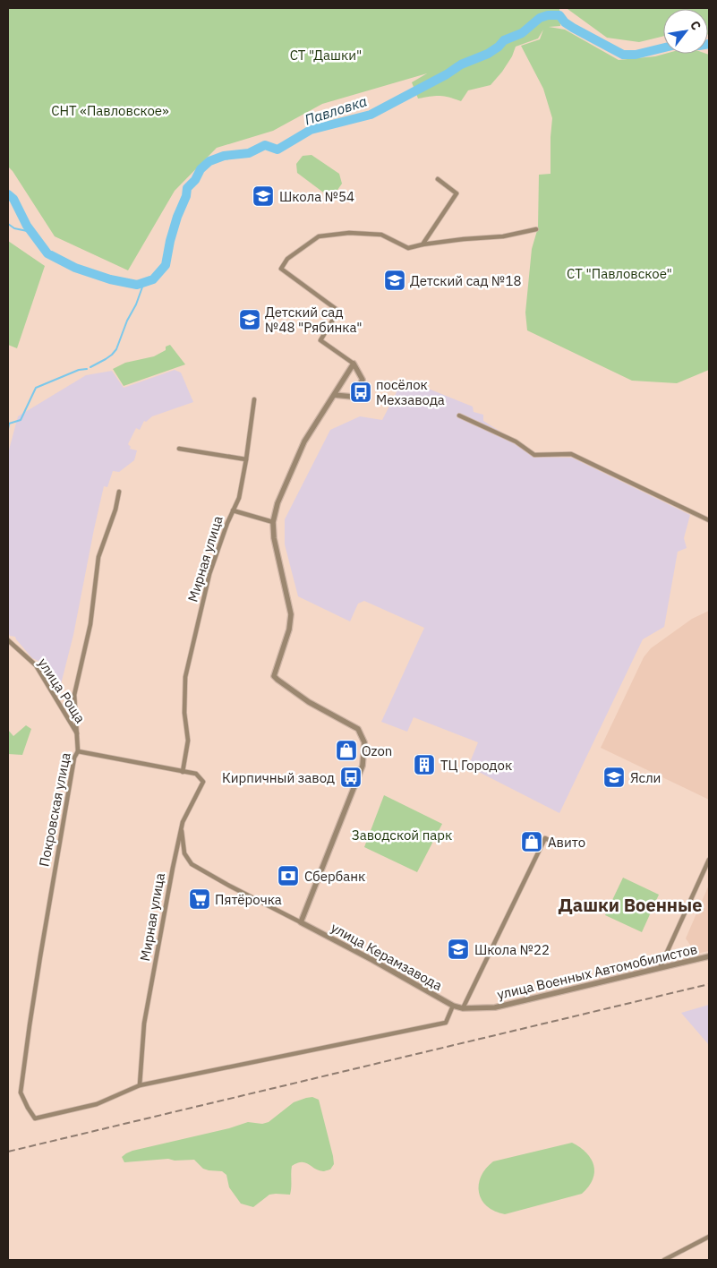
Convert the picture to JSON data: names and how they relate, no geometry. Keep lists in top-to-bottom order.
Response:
{
  "streets": {
    "street": [
      "Мирная улица",
      "улица Роща",
      "Покровская улица",
      "улица Керамзавода",
      "улица Военных Автомобилистов"
    ]
  },
  "crossings": [
    ["Мирная улица", "Покровская улица"],
    ["Мирная улица", "улица Керамзавода"],
    ["улица Роща", "Покровская улица"],
    ["улица Керамзавода", "улица Военных Автомобилистов"]
  ],
  "districts": ["Дашки Военные"],
  "water": ["Павловка"],
  "parks": [
    "СТ \"Дашки\"",
    "СНТ «Павловское»",
    "СТ \"Павловское\"",
    "Заводской парк"
  ],
  "places": {
    "school or university": [
      "Школа №54",
      "Детский сад №18",
      "Детский сад №48 \"Рябинка\"",
      "Ясли",
      "Школа №22"
    ],
    "bus stop": ["посёлок Мехзавода", "Кирпичный завод"],
    "shop": ["Ozon", "Авито"],
    "building": ["ТЦ Городок"],
    "bank": ["Сбербанк"],
    "supermarket": ["Пятёрочка"]
  },
  "north": "top right"
}
